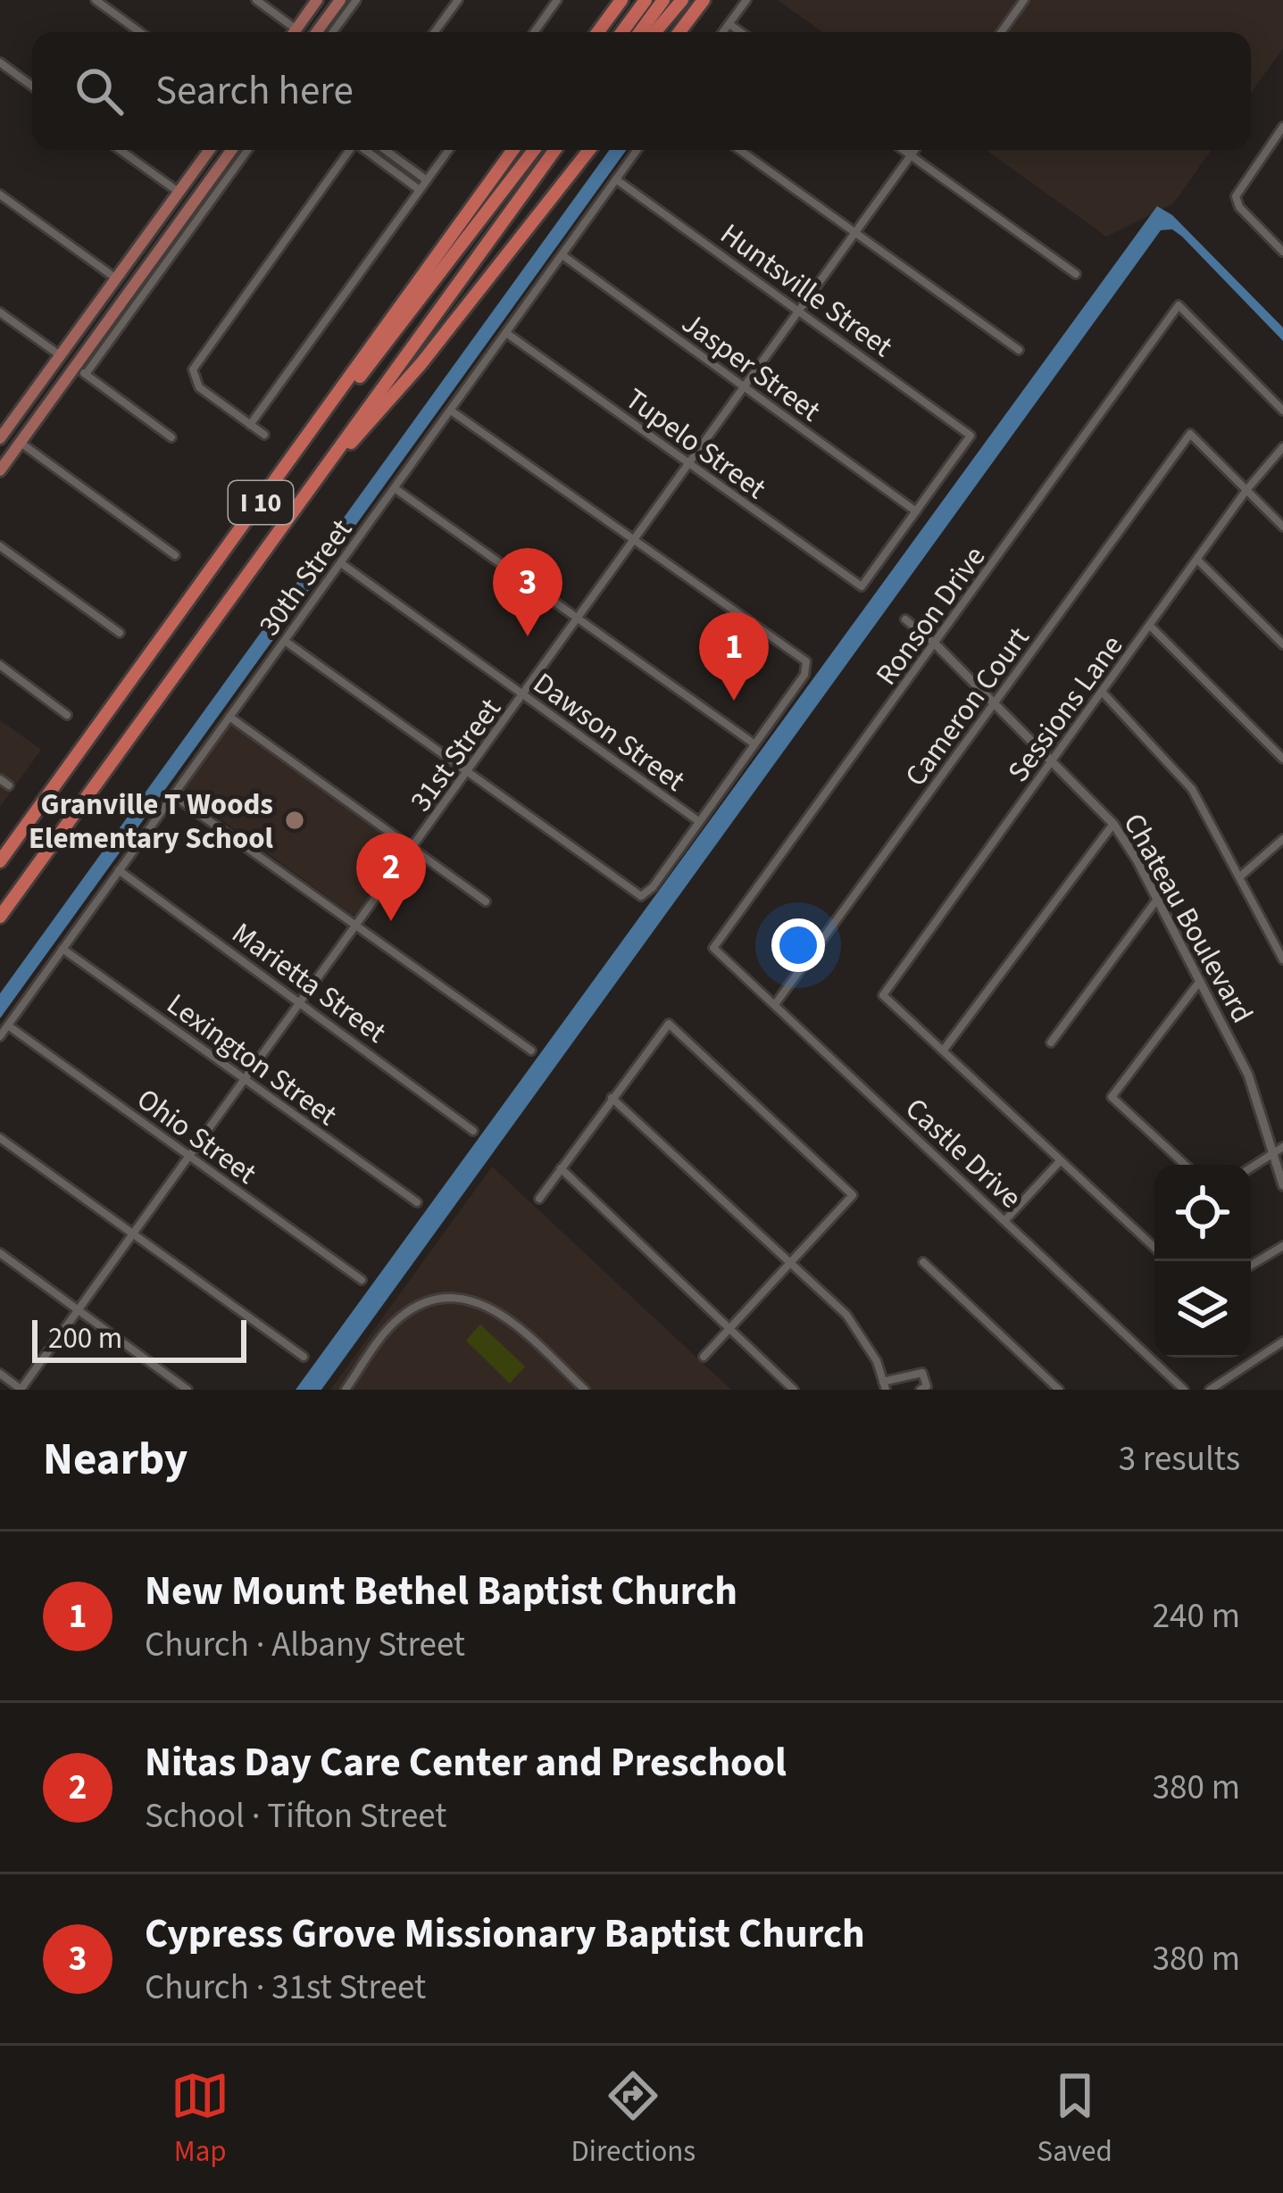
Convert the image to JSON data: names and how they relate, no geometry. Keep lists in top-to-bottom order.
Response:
{
  "streets": {
    "highway": ["I 10"],
    "street": [
      "Huntsville Street",
      "Jasper Street",
      "Tupelo Street",
      "30th Street",
      "Ronson Drive",
      "Cameron Court",
      "Sessions Lane",
      "Dawson Street",
      "31st Street",
      "Chateau Boulevard",
      "Marietta Street",
      "Lexington Street",
      "Ohio Street",
      "Castle Drive"
    ]
  },
  "crossings": [
    ["Huntsville Street", "Jasper Street"],
    ["Huntsville Street", "Tupelo Street"],
    ["Huntsville Street", "30th Street"],
    ["Huntsville Street", "31st Street"],
    ["Jasper Street", "Tupelo Street"],
    ["Jasper Street", "30th Street"],
    ["Jasper Street", "31st Street"],
    ["Tupelo Street", "30th Street"],
    ["Tupelo Street", "31st Street"],
    ["30th Street", "Dawson Street"],
    ["30th Street", "Marietta Street"],
    ["30th Street", "Lexington Street"],
    ["30th Street", "Ohio Street"],
    ["Ronson Drive", "Chateau Boulevard"],
    ["Ronson Drive", "Castle Drive"],
    ["Cameron Court", "Sessions Lane"],
    ["Cameron Court", "Chateau Boulevard"],
    ["Cameron Court", "Castle Drive"],
    ["Sessions Lane", "Chateau Boulevard"],
    ["Dawson Street", "31st Street"],
    ["31st Street", "Marietta Street"],
    ["31st Street", "Lexington Street"],
    ["31st Street", "Ohio Street"]
  ],
  "places": ["Granville T Woods Elementary School"],
  "scale_bar": "200 m",
  "page": {
    "search": "Search here",
    "pins": ["3", "1", "2"],
    "scale": "200 m",
    "heading": ["Nearby", "3 results"],
    "list": [
      {
        "mark": "1",
        "name": "New Mount Bethel Baptist Church",
        "note": "Church · Albany Street",
        "value": "240 m"
      },
      {
        "mark": "2",
        "name": "Nitas Day Care Center and Preschool",
        "note": "School · Tifton Street",
        "value": "380 m"
      },
      {
        "mark": "3",
        "name": "Cypress Grove Missionary Baptist Church",
        "note": "Church · 31st Street",
        "value": "380 m"
      }
    ],
    "nav": ["Map", "Directions", "Saved"]
  }
}
